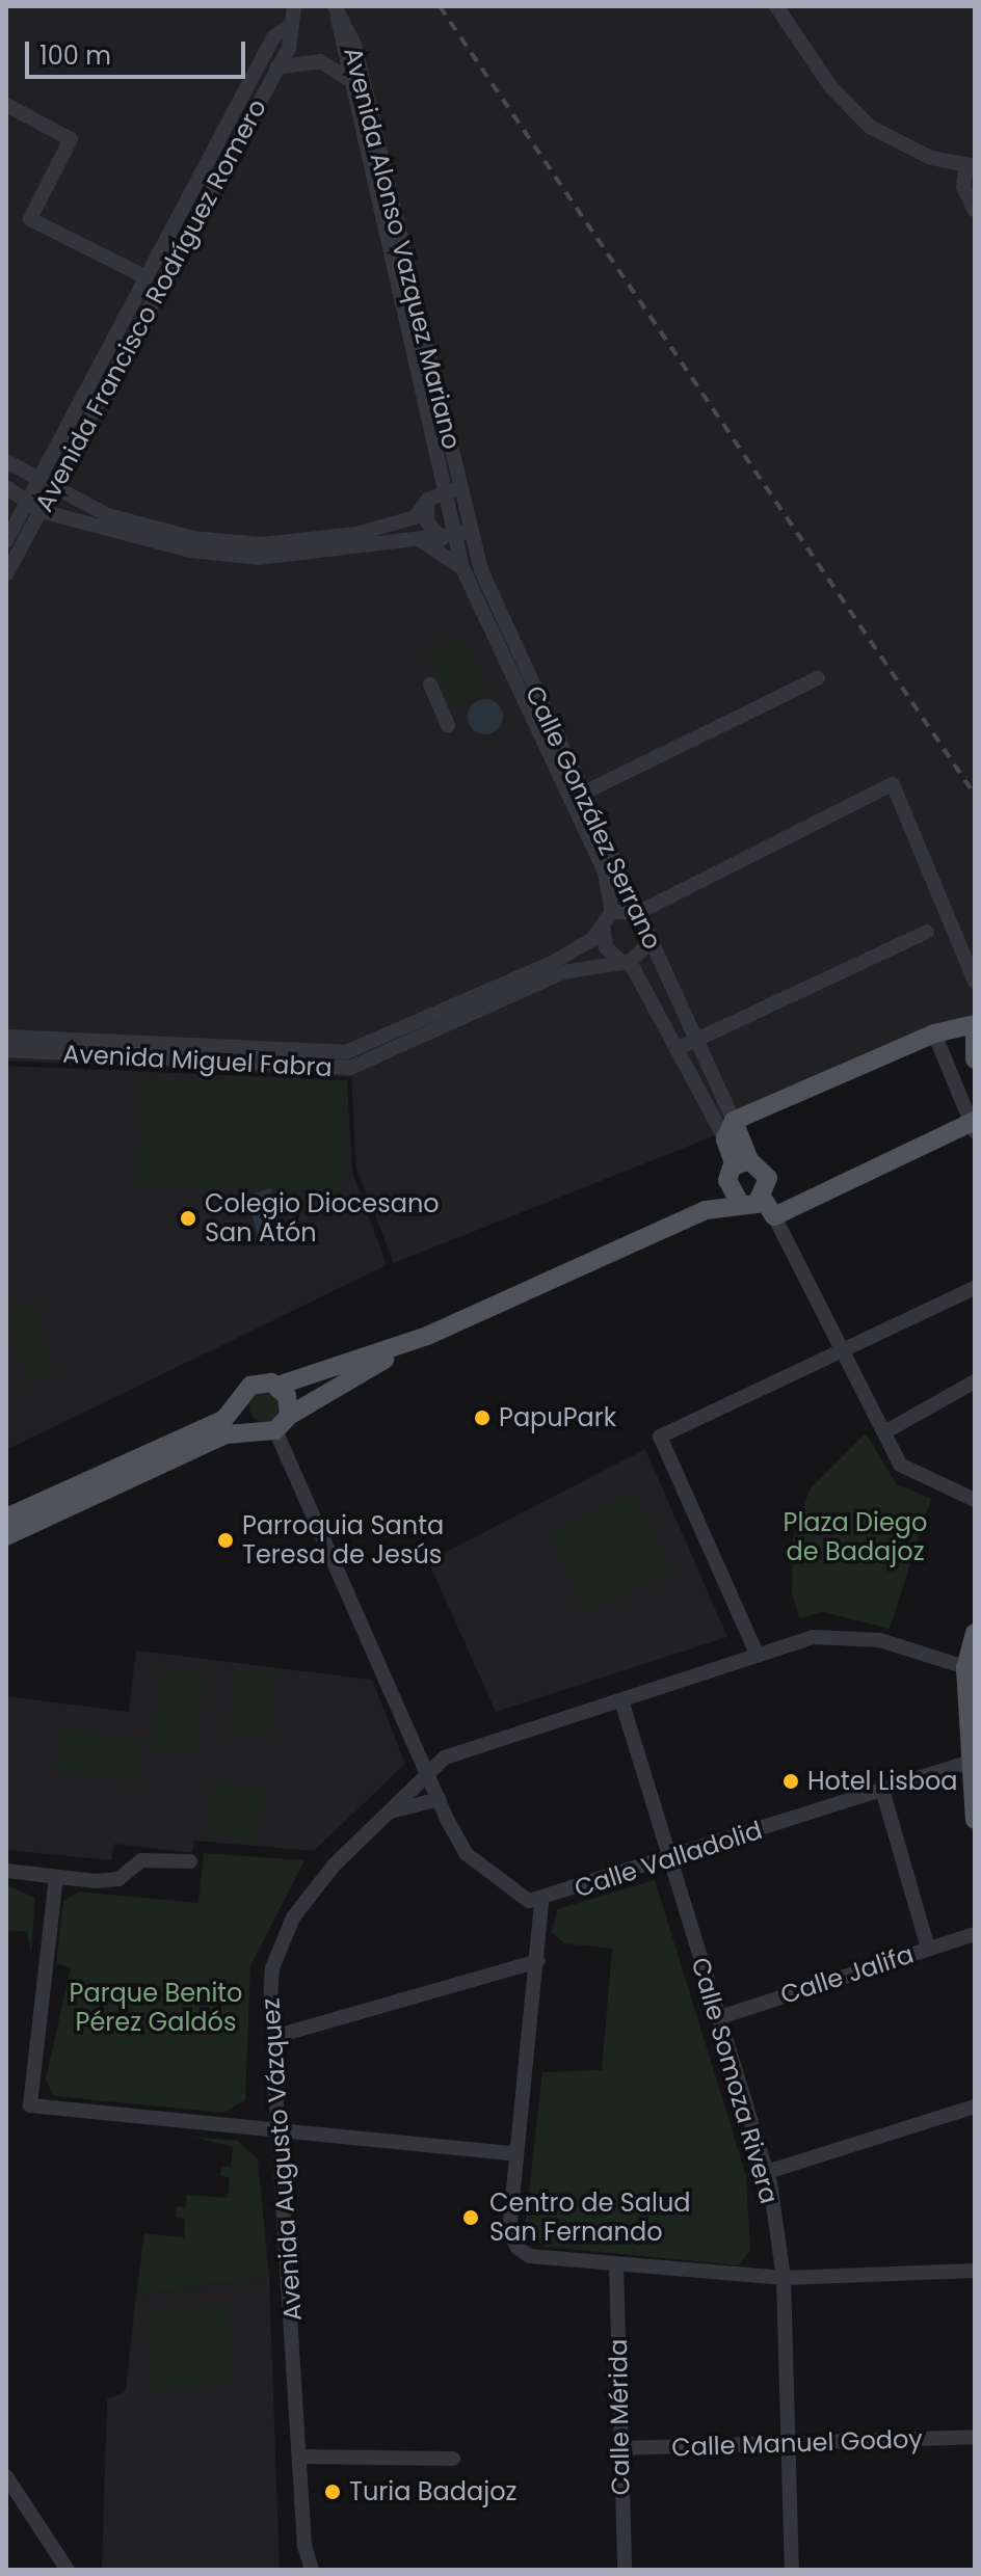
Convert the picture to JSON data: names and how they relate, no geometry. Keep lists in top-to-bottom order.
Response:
{
  "streets": {
    "street": [
      "Avenida Alonso Vazquez Mariano",
      "Avenida Francisco Rodríguez Romero",
      "Calle González Serrano",
      "Avenida Miguel Fabra",
      "Calle Valladolid",
      "Calle Jalifa",
      "Calle Somoza Rivera",
      "Avenida Augusto Vázquez",
      "Calle Mérida",
      "Calle Manuel Godoy"
    ]
  },
  "crossings": [
    ["Avenida Alonso Vazquez Mariano", "Avenida Francisco Rodríguez Romero"],
    ["Avenida Alonso Vazquez Mariano", "Calle González Serrano"],
    ["Calle González Serrano", "Avenida Miguel Fabra"],
    ["Calle Valladolid", "Calle Somoza Rivera"],
    ["Calle Valladolid", "Avenida Augusto Vázquez"],
    ["Calle Jalifa", "Calle Somoza Rivera"],
    ["Calle Somoza Rivera", "Avenida Augusto Vázquez"],
    ["Calle Somoza Rivera", "Calle Manuel Godoy"],
    ["Calle Mérida", "Calle Manuel Godoy"]
  ],
  "parks": ["Plaza Diego de Badajoz", "Parque Benito Pérez Galdós"],
  "places": [
    "Colegio Diocesano San Atón",
    "PapuPark",
    "Parroquia Santa Teresa de Jesús",
    "Hotel Lisboa",
    "Centro de Salud San Fernando",
    "Turia Badajoz"
  ],
  "scale_bar": "100 m"
}
